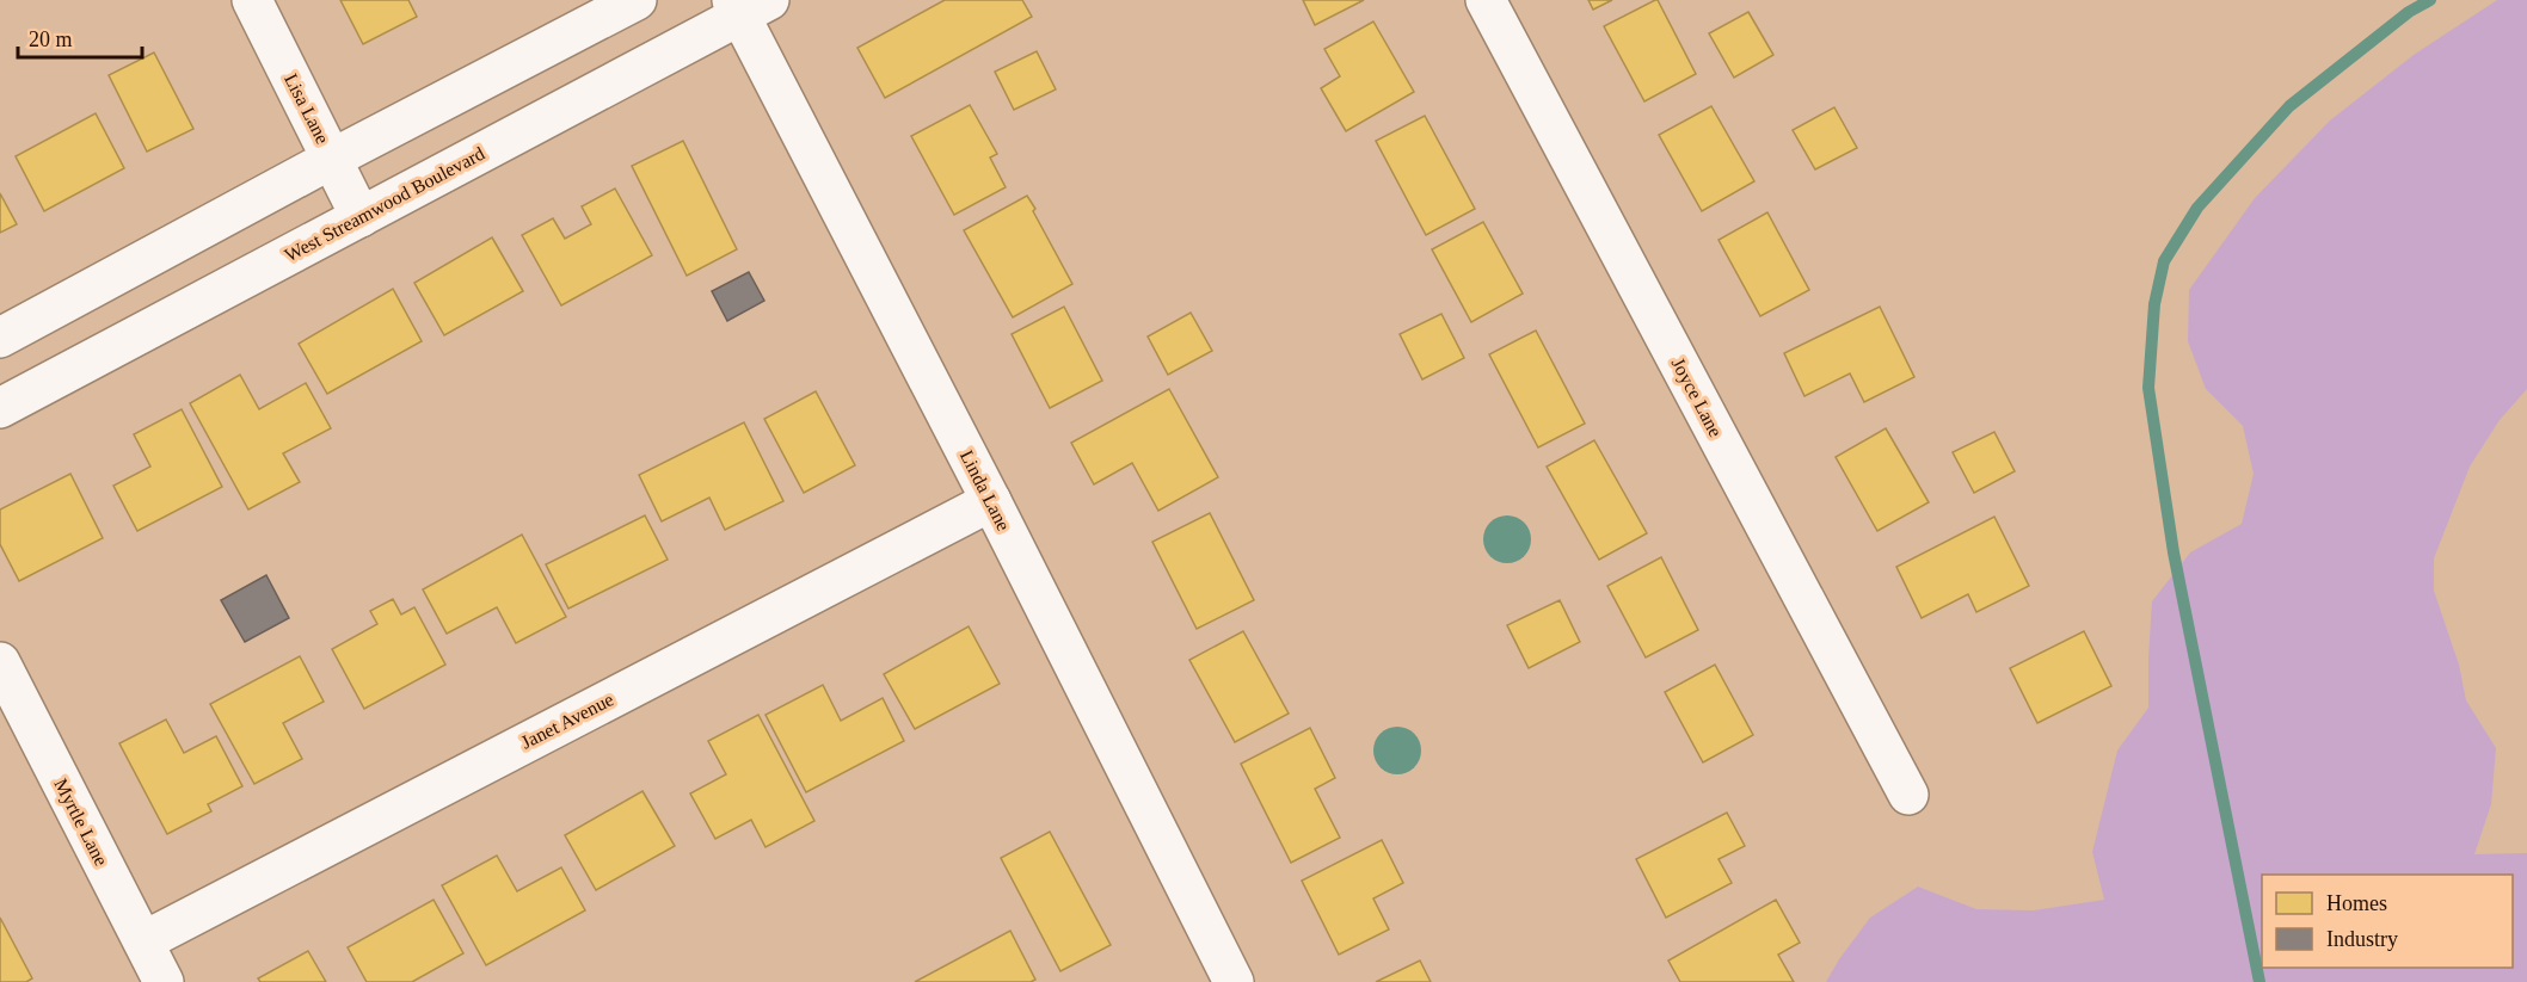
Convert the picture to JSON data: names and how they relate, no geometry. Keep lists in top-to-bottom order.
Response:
{
  "streets": {
    "street": [
      "Lisa Lane",
      "West Streamwood Boulevard",
      "Joyce Lane",
      "Linda Lane",
      "Janet Avenue",
      "Myrtle Lane"
    ]
  },
  "crossings": [
    ["Lisa Lane", "West Streamwood Boulevard"],
    ["West Streamwood Boulevard", "Linda Lane"],
    ["Linda Lane", "Janet Avenue"],
    ["Janet Avenue", "Myrtle Lane"]
  ],
  "legend": ["Homes", "Industry"],
  "scale_bar": "20 m"
}
